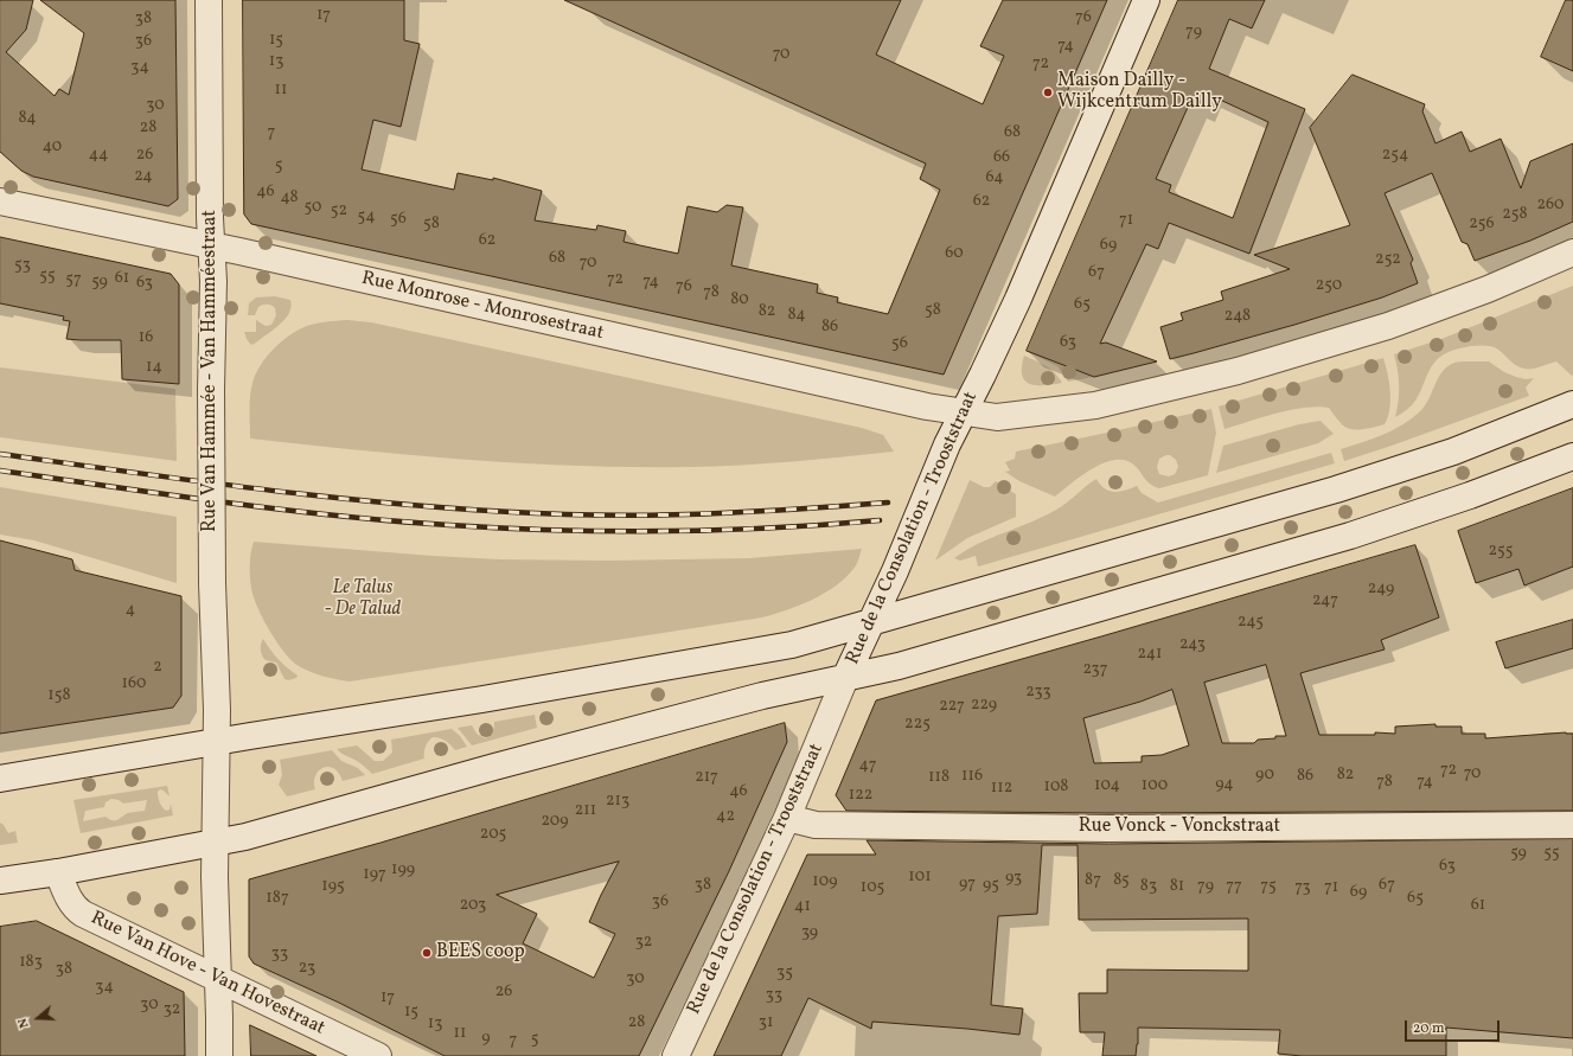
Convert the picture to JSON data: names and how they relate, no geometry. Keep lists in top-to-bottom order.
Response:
{
  "streets": {
    "street": [
      "Rue Monrose - Monrosestraat",
      "Rue Van Hammée - Van Hamméestraat",
      "Rue de la Consolation - Trooststraat",
      "Rue Vonck - Vonckstraat",
      "Rue Van Hove - Van Hovestraat"
    ]
  },
  "crossings": [
    ["Rue Monrose - Monrosestraat", "Rue Van Hammée - Van Hamméestraat"],
    ["Rue Monrose - Monrosestraat", "Rue de la Consolation - Trooststraat"],
    ["Rue Van Hammée - Van Hamméestraat", "Rue Van Hove - Van Hovestraat"],
    ["Rue de la Consolation - Trooststraat", "Rue Vonck - Vonckstraat"]
  ],
  "parks": ["Le Talus - De Talud"],
  "places": ["Maison Dailly - Wijkcentrum Dailly", "BEES coop"],
  "house_numbers": [
    "17",
    "76",
    "38",
    "79",
    "15",
    "36",
    "74",
    "70",
    "13",
    "72",
    "34",
    "11",
    "30",
    "84",
    "28",
    "7",
    "68",
    "40",
    "44",
    "26",
    "254",
    "66",
    "5",
    "24",
    "64",
    "46",
    "48",
    "62",
    "260",
    "50",
    "52",
    "258",
    "54",
    "56",
    "71",
    "58",
    "256",
    "62",
    "69",
    "60",
    "68",
    "252",
    "70",
    "53",
    "67",
    "55",
    "61",
    "57",
    "72",
    "59",
    "74",
    "63",
    "250",
    "76",
    "78",
    "80",
    "65",
    "58",
    "82",
    "84",
    "248",
    "86",
    "16",
    "63",
    "56",
    "14",
    "255",
    "249",
    "247",
    "4",
    "245",
    "243",
    "241",
    "2",
    "237",
    "160",
    "233",
    "158",
    "229",
    "227",
    "225",
    "47",
    "72",
    "70",
    "90",
    "82",
    "116",
    "86",
    "217",
    "118",
    "78",
    "74",
    "94",
    "104",
    "100",
    "108",
    "112",
    "46",
    "122",
    "213",
    "211",
    "42",
    "209",
    "205",
    "59",
    "55",
    "63",
    "199",
    "197",
    "101",
    "93",
    "87",
    "85",
    "109",
    "97",
    "38",
    "95",
    "67",
    "195",
    "83",
    "81",
    "79",
    "77",
    "75",
    "105",
    "73",
    "71",
    "69",
    "187",
    "65",
    "36",
    "203",
    "61",
    "41",
    "39",
    "32",
    "33",
    "183",
    "23",
    "38",
    "35",
    "30",
    "34",
    "26",
    "33",
    "17",
    "30",
    "32",
    "15",
    "28",
    "31",
    "13",
    "11",
    "9",
    "5",
    "7"
  ],
  "scale_bar": "20 m",
  "north": "left"
}
